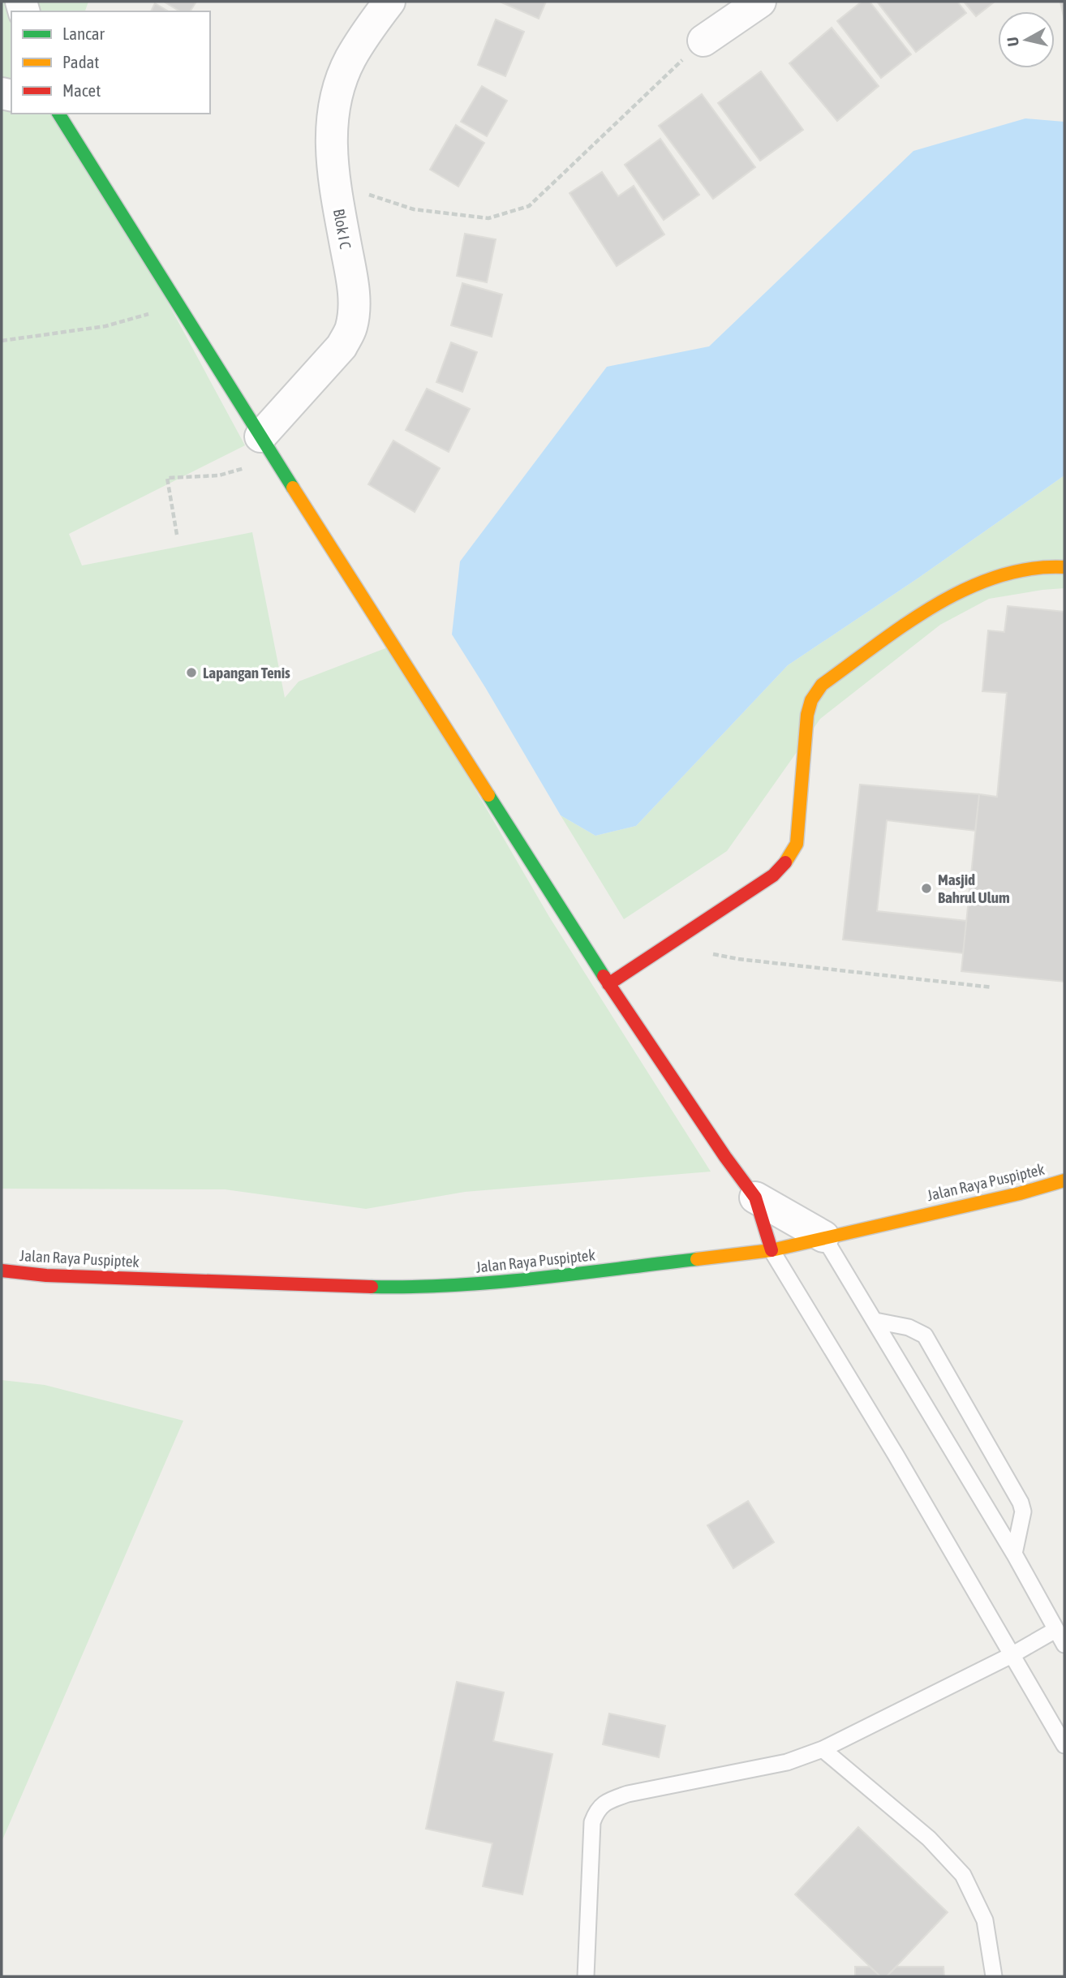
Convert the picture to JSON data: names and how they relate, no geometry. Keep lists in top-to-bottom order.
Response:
{
  "streets": {
    "street": ["Blok I C", "Jalan Raya Puspiptek"]
  },
  "places": ["Lapangan Tenis", "Masjid Bahrul Ulum"],
  "legend": ["Lancar", "Padat", "Macet"],
  "north": "left"
}
